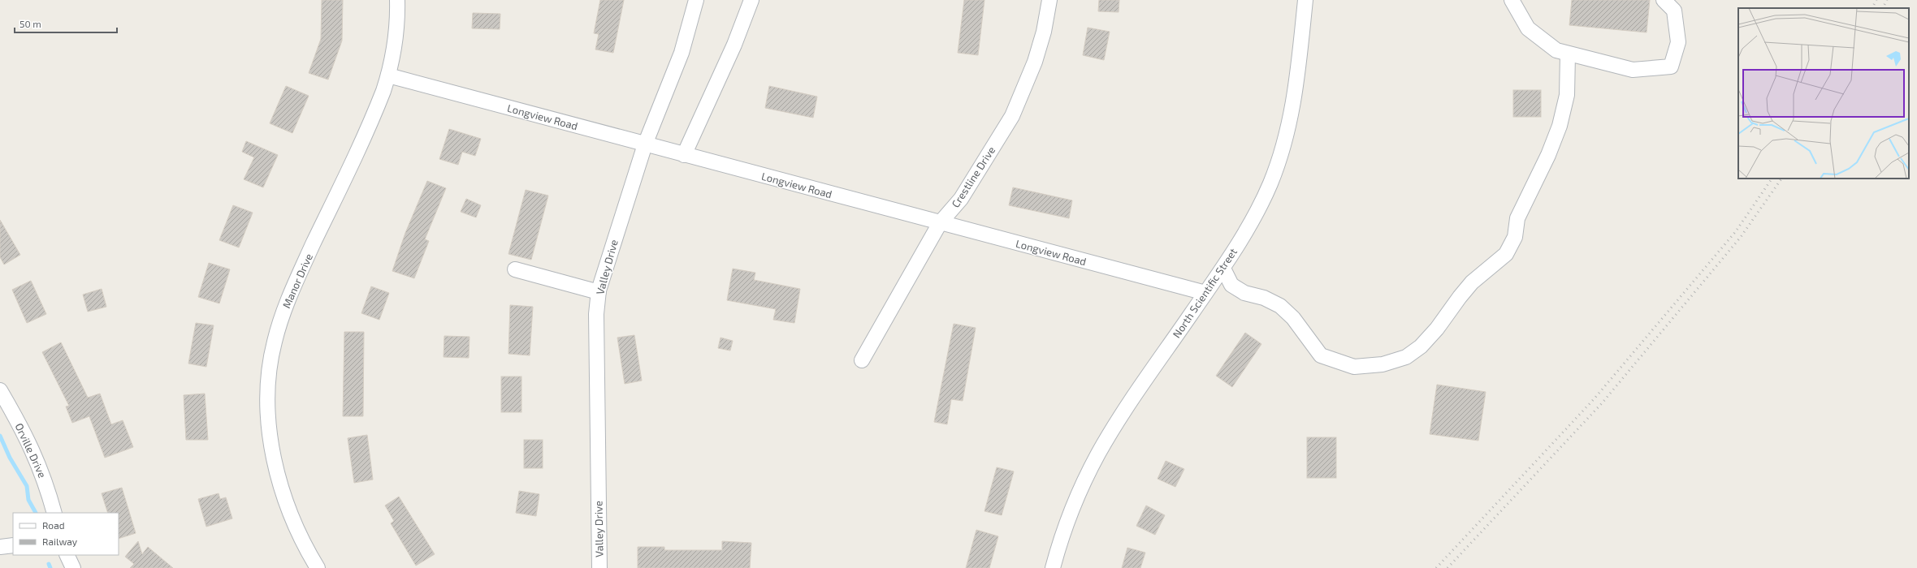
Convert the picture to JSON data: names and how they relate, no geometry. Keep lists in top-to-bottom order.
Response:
{
  "streets": {
    "street": [
      "Longview Road",
      "Crestline Drive",
      "Valley Drive",
      "Manor Drive",
      "North Scientific Street",
      "Orville Drive"
    ]
  },
  "crossings": [
    ["Longview Road", "Crestline Drive"],
    ["Longview Road", "Valley Drive"],
    ["Longview Road", "Manor Drive"],
    ["Longview Road", "North Scientific Street"]
  ],
  "legend": ["Road", "Railway"],
  "scale_bar": "50 m"
}
